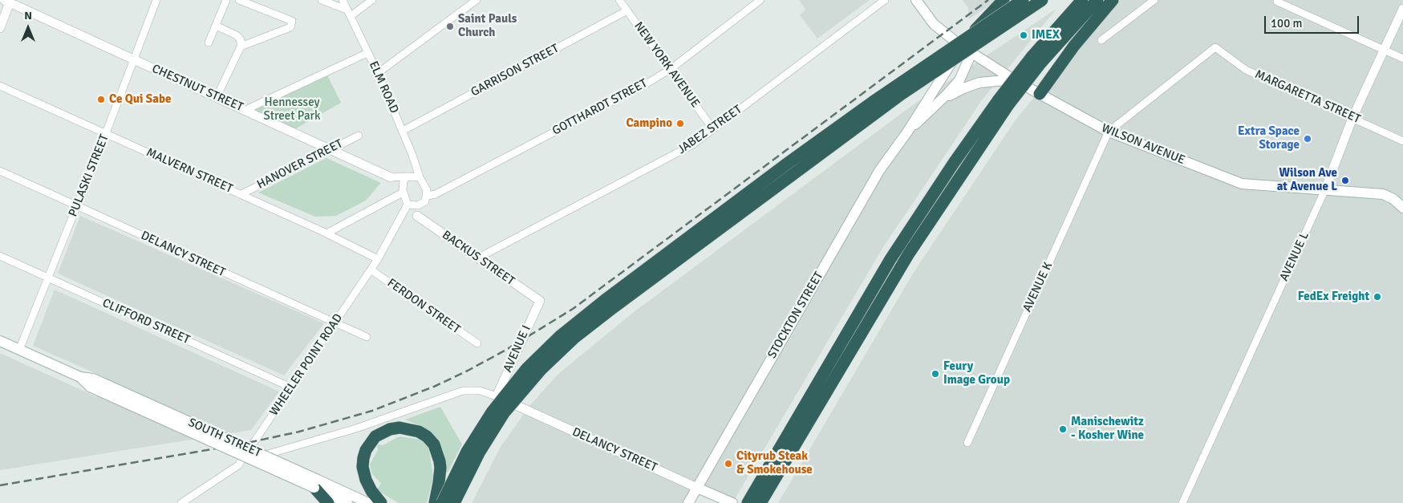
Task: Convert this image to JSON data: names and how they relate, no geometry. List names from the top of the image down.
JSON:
{
  "streets": {
    "main road": [
      "WILSON AVENUE",
      "DELANCY STREET",
      "STOCKTON STREET",
      "SOUTH STREET"
    ],
    "street": [
      "NEW YORK AVENUE",
      "GARRISON STREET",
      "ELM ROAD",
      "CHESTNUT STREET",
      "MARGARETTA STREET",
      "GOTTHARDT STREET",
      "JABEZ STREET",
      "HANOVER STREET",
      "MALVERN STREET",
      "PULASKI STREET",
      "AVENUE L",
      "BACKUS STREET",
      "AVENUE K",
      "FERDON STREET",
      "CLIFFORD STREET",
      "AVENUE I",
      "WHEELER POINT ROAD"
    ]
  },
  "crossings": [
    ["NEW YORK AVENUE", "GARRISON STREET"],
    ["NEW YORK AVENUE", "GOTTHARDT STREET"],
    ["NEW YORK AVENUE", "JABEZ STREET"],
    ["GARRISON STREET", "ELM ROAD"],
    ["ELM ROAD", "GOTTHARDT STREET"],
    ["ELM ROAD", "WHEELER POINT ROAD"],
    ["CHESTNUT STREET", "HANOVER STREET"],
    ["CHESTNUT STREET", "PULASKI STREET"],
    ["MARGARETTA STREET", "WILSON AVENUE"],
    ["MARGARETTA STREET", "AVENUE L"],
    ["MARGARETTA STREET", "AVENUE K"],
    ["GOTTHARDT STREET", "WHEELER POINT ROAD"],
    ["JABEZ STREET", "BACKUS STREET"],
    ["WILSON AVENUE", "AVENUE L"],
    ["WILSON AVENUE", "AVENUE K"],
    ["WILSON AVENUE", "STOCKTON STREET"],
    ["HANOVER STREET", "MALVERN STREET"],
    ["MALVERN STREET", "PULASKI STREET"],
    ["MALVERN STREET", "WHEELER POINT ROAD"],
    ["PULASKI STREET", "DELANCY STREET"],
    ["PULASKI STREET", "CLIFFORD STREET"],
    ["PULASKI STREET", "SOUTH STREET"],
    ["DELANCY STREET", "STOCKTON STREET"],
    ["DELANCY STREET", "AVENUE I"],
    ["DELANCY STREET", "WHEELER POINT ROAD"],
    ["BACKUS STREET", "AVENUE I"],
    ["FERDON STREET", "WHEELER POINT ROAD"],
    ["CLIFFORD STREET", "WHEELER POINT ROAD"]
  ],
  "parks": ["Hennessey Street Park"],
  "places": [
    "Saint Pauls Church",
    "IMEX",
    "Ce Qui Sabe",
    "Campino",
    "Extra Space Storage",
    "Wilson Ave at Avenue L",
    "FedEx Freight",
    "Feury Image Group",
    "Manischewitz - Kosher Wine",
    "Cityrub Steak & Smokehouse"
  ],
  "scale_bar": "100 m",
  "north": "top"
}
